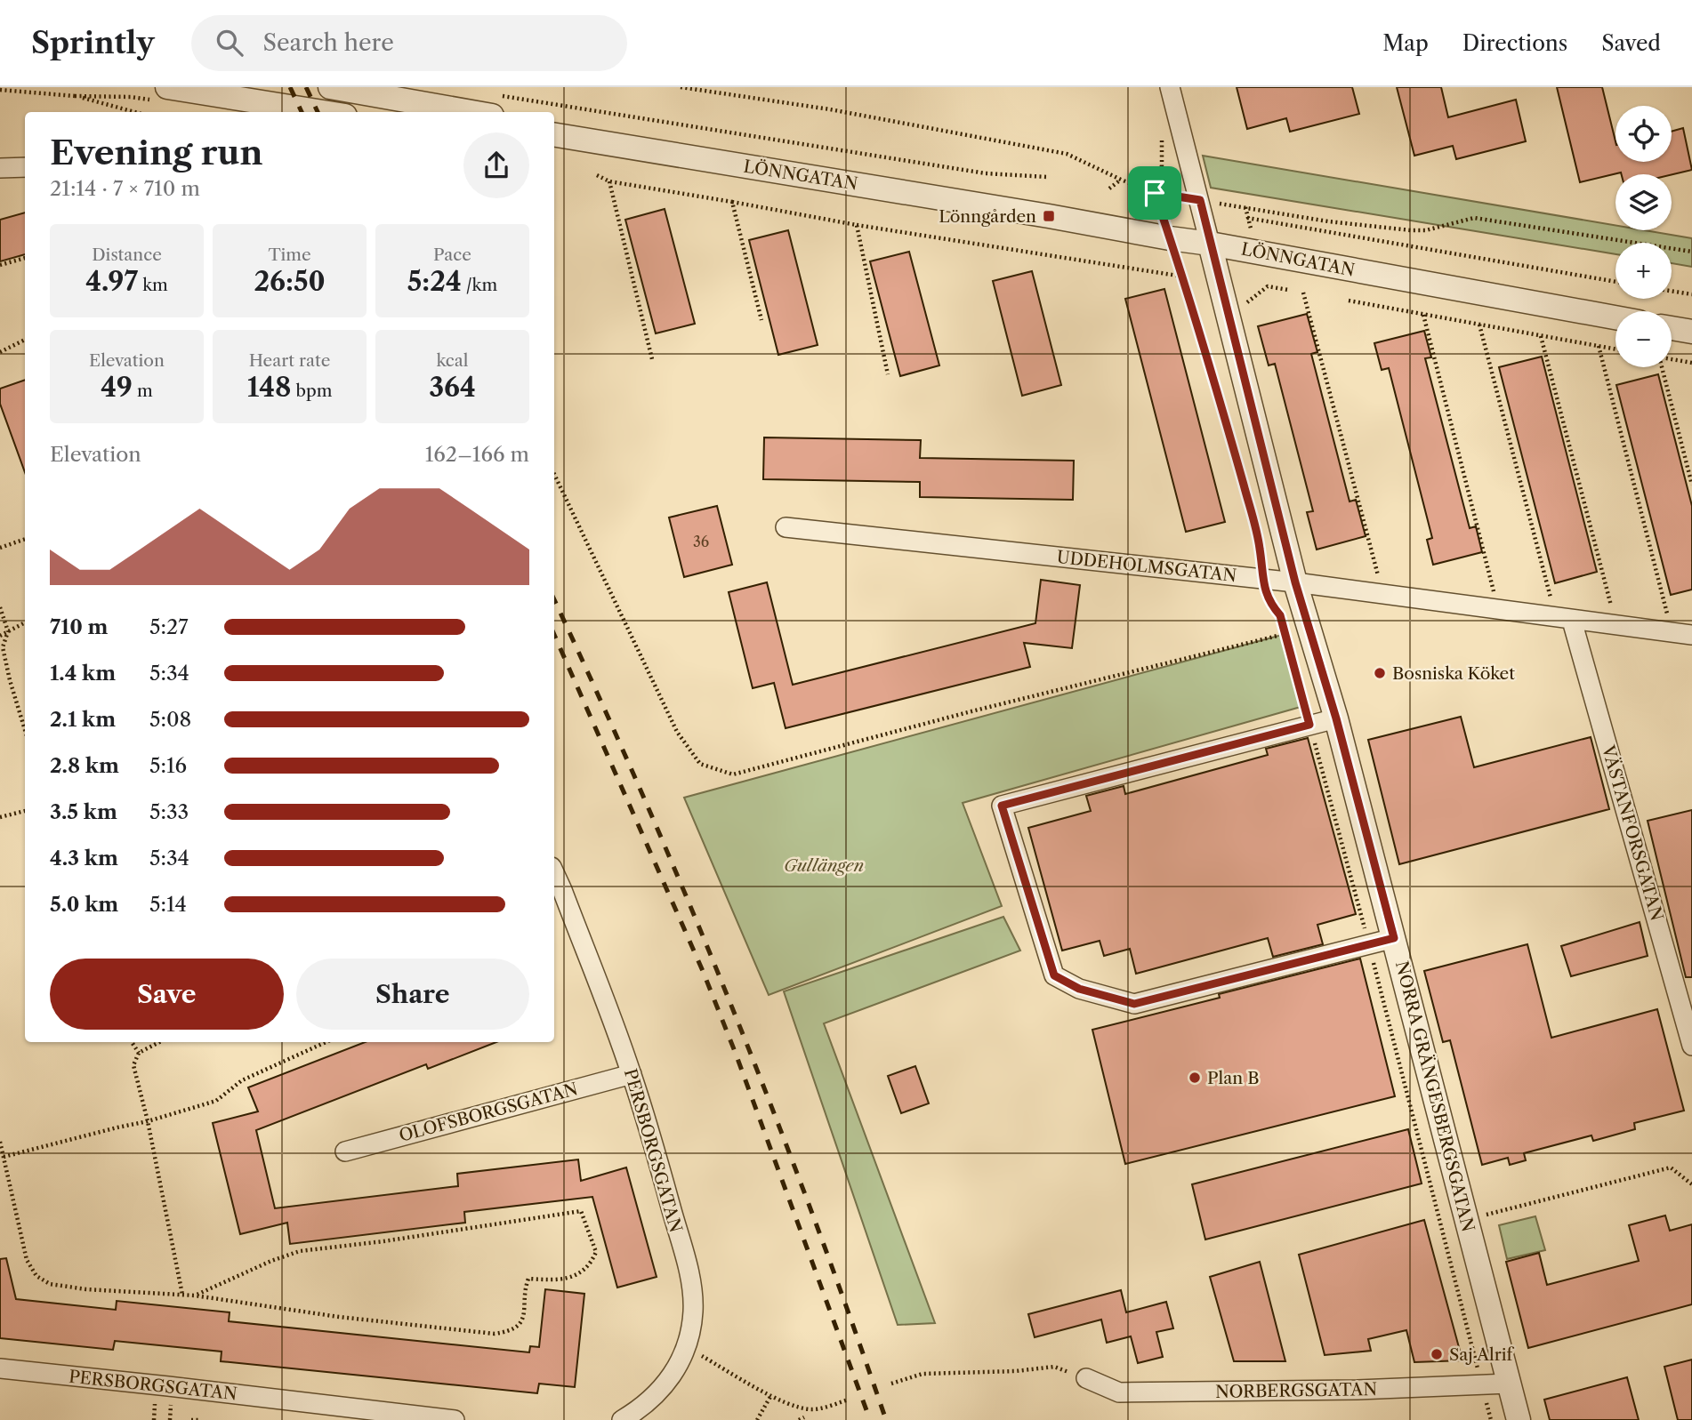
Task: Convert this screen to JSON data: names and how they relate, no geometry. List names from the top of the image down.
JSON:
{
  "streets": {
    "street": [
      "LÖNNGATAN",
      "UDDEHOLMSGATAN",
      "VÄSTANFORSGATAN",
      "NORRA GRÄNGESBERGSGATAN",
      "OLOFSBORGSGATAN",
      "PERSBORGSGATAN",
      "NORBERGSGATAN"
    ]
  },
  "crossings": [
    ["LÖNNGATAN", "NORRA GRÄNGESBERGSGATAN"],
    ["UDDEHOLMSGATAN", "VÄSTANFORSGATAN"],
    ["UDDEHOLMSGATAN", "NORRA GRÄNGESBERGSGATAN"],
    ["NORRA GRÄNGESBERGSGATAN", "NORBERGSGATAN"],
    ["OLOFSBORGSGATAN", "PERSBORGSGATAN"]
  ],
  "parks": ["Gullängen"],
  "places": {
    "transit": ["Lönngården"],
    "other": ["Bosniska Köket", "Plan B", "Saj Alrif"]
  },
  "house_numbers": ["36"],
  "page": {
    "header": "Sprintly",
    "search": "Search here",
    "nav": ["Map", "Directions", "Saved"],
    "map_buttons": ["+", "−"],
    "heading": ["Evening run", "21:14 · 7 × 710 m"],
    "stats": [
      ["Distance", "4.97 km"],
      ["Time", "26:50"],
      ["Pace", "5:24 /km"],
      ["Elevation", "49 m"],
      ["Heart rate", "148 bpm"],
      ["kcal", "364"]
    ],
    "chart": ["Elevation", "162–166 m"],
    "list": [
      {
        "name": "710 m",
        "note": "5:27"
      },
      {
        "name": "1.4 km",
        "note": "5:34"
      },
      {
        "name": "2.1 km",
        "note": "5:08"
      },
      {
        "name": "2.8 km",
        "note": "5:16"
      },
      {
        "name": "3.5 km",
        "note": "5:33"
      },
      {
        "name": "4.3 km",
        "note": "5:34"
      },
      {
        "name": "5.0 km",
        "note": "5:14"
      }
    ],
    "buttons": ["Save", "Share"]
  }
}
